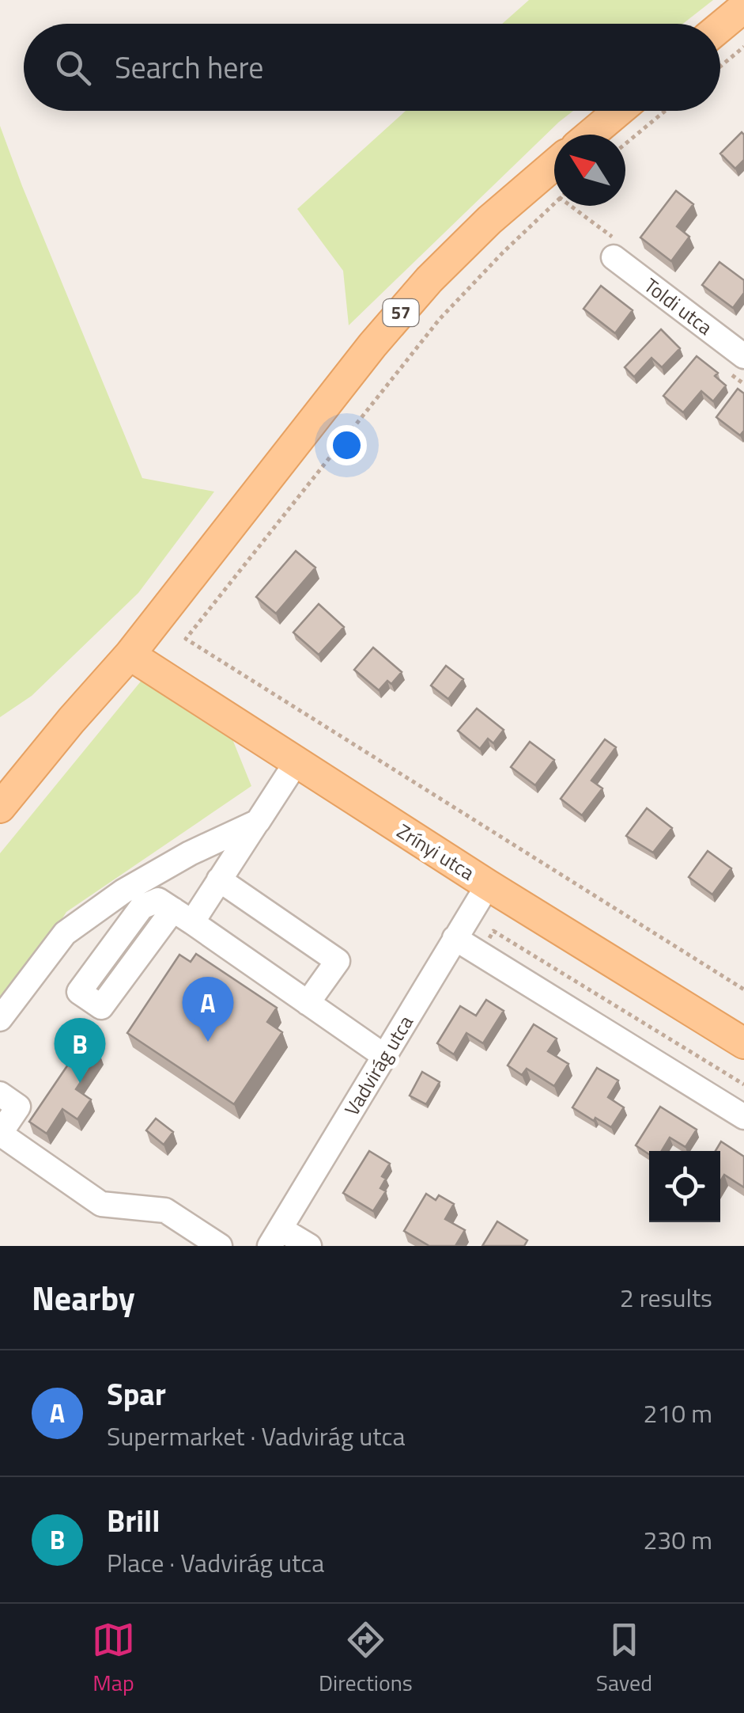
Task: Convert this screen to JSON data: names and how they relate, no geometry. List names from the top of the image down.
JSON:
{
  "streets": {
    "main road": ["57", "Zrínyi utca"],
    "street": ["Toldi utca", "Vadvirág utca"]
  },
  "crossings": [
    ["57", "Zrínyi utca"],
    ["Zrínyi utca", "Vadvirág utca"]
  ],
  "north": "top left",
  "page": {
    "search": "Search here",
    "pins": ["A", "B"],
    "heading": ["Nearby", "2 results"],
    "list": [
      {
        "mark": "A",
        "name": "Spar",
        "note": "Supermarket · Vadvirág utca",
        "value": "210 m"
      },
      {
        "mark": "B",
        "name": "Brill",
        "note": "Place · Vadvirág utca",
        "value": "230 m"
      }
    ],
    "nav": ["Map", "Directions", "Saved"]
  }
}
